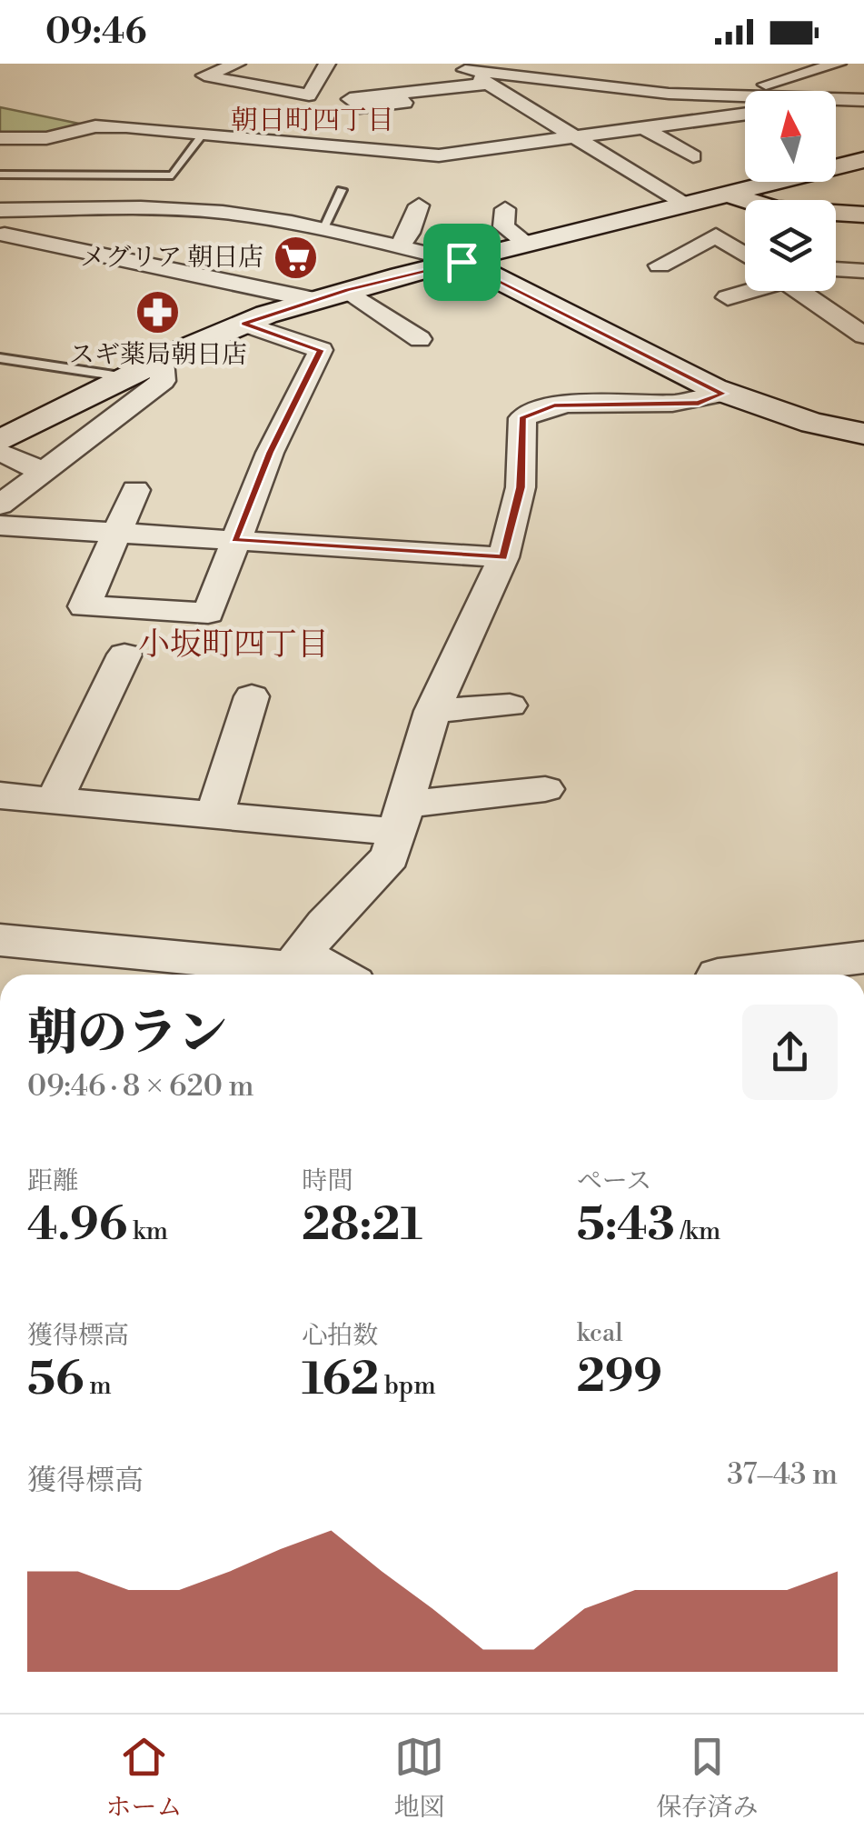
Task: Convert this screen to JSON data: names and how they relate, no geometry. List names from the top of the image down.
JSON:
{
  "districts": ["朝日町四丁目", "小坂町四丁目"],
  "places": {
    "supermarket": ["メグリア 朝日店"],
    "pharmacy": ["スギ薬局朝日店"]
  },
  "north": "top",
  "page": {
    "status": "09:46",
    "heading": ["朝のラン", "09:46 · 8 × 620 m"],
    "stats": [
      ["距離", "4.96 km"],
      ["時間", "28:21"],
      ["ペース", "5:43 /km"],
      ["獲得標高", "56 m"],
      ["心拍数", "162 bpm"],
      ["kcal", "299"]
    ],
    "chart": ["獲得標高", "37–43 m"],
    "tabs": ["ホーム", "地図", "保存済み"]
  }
}
